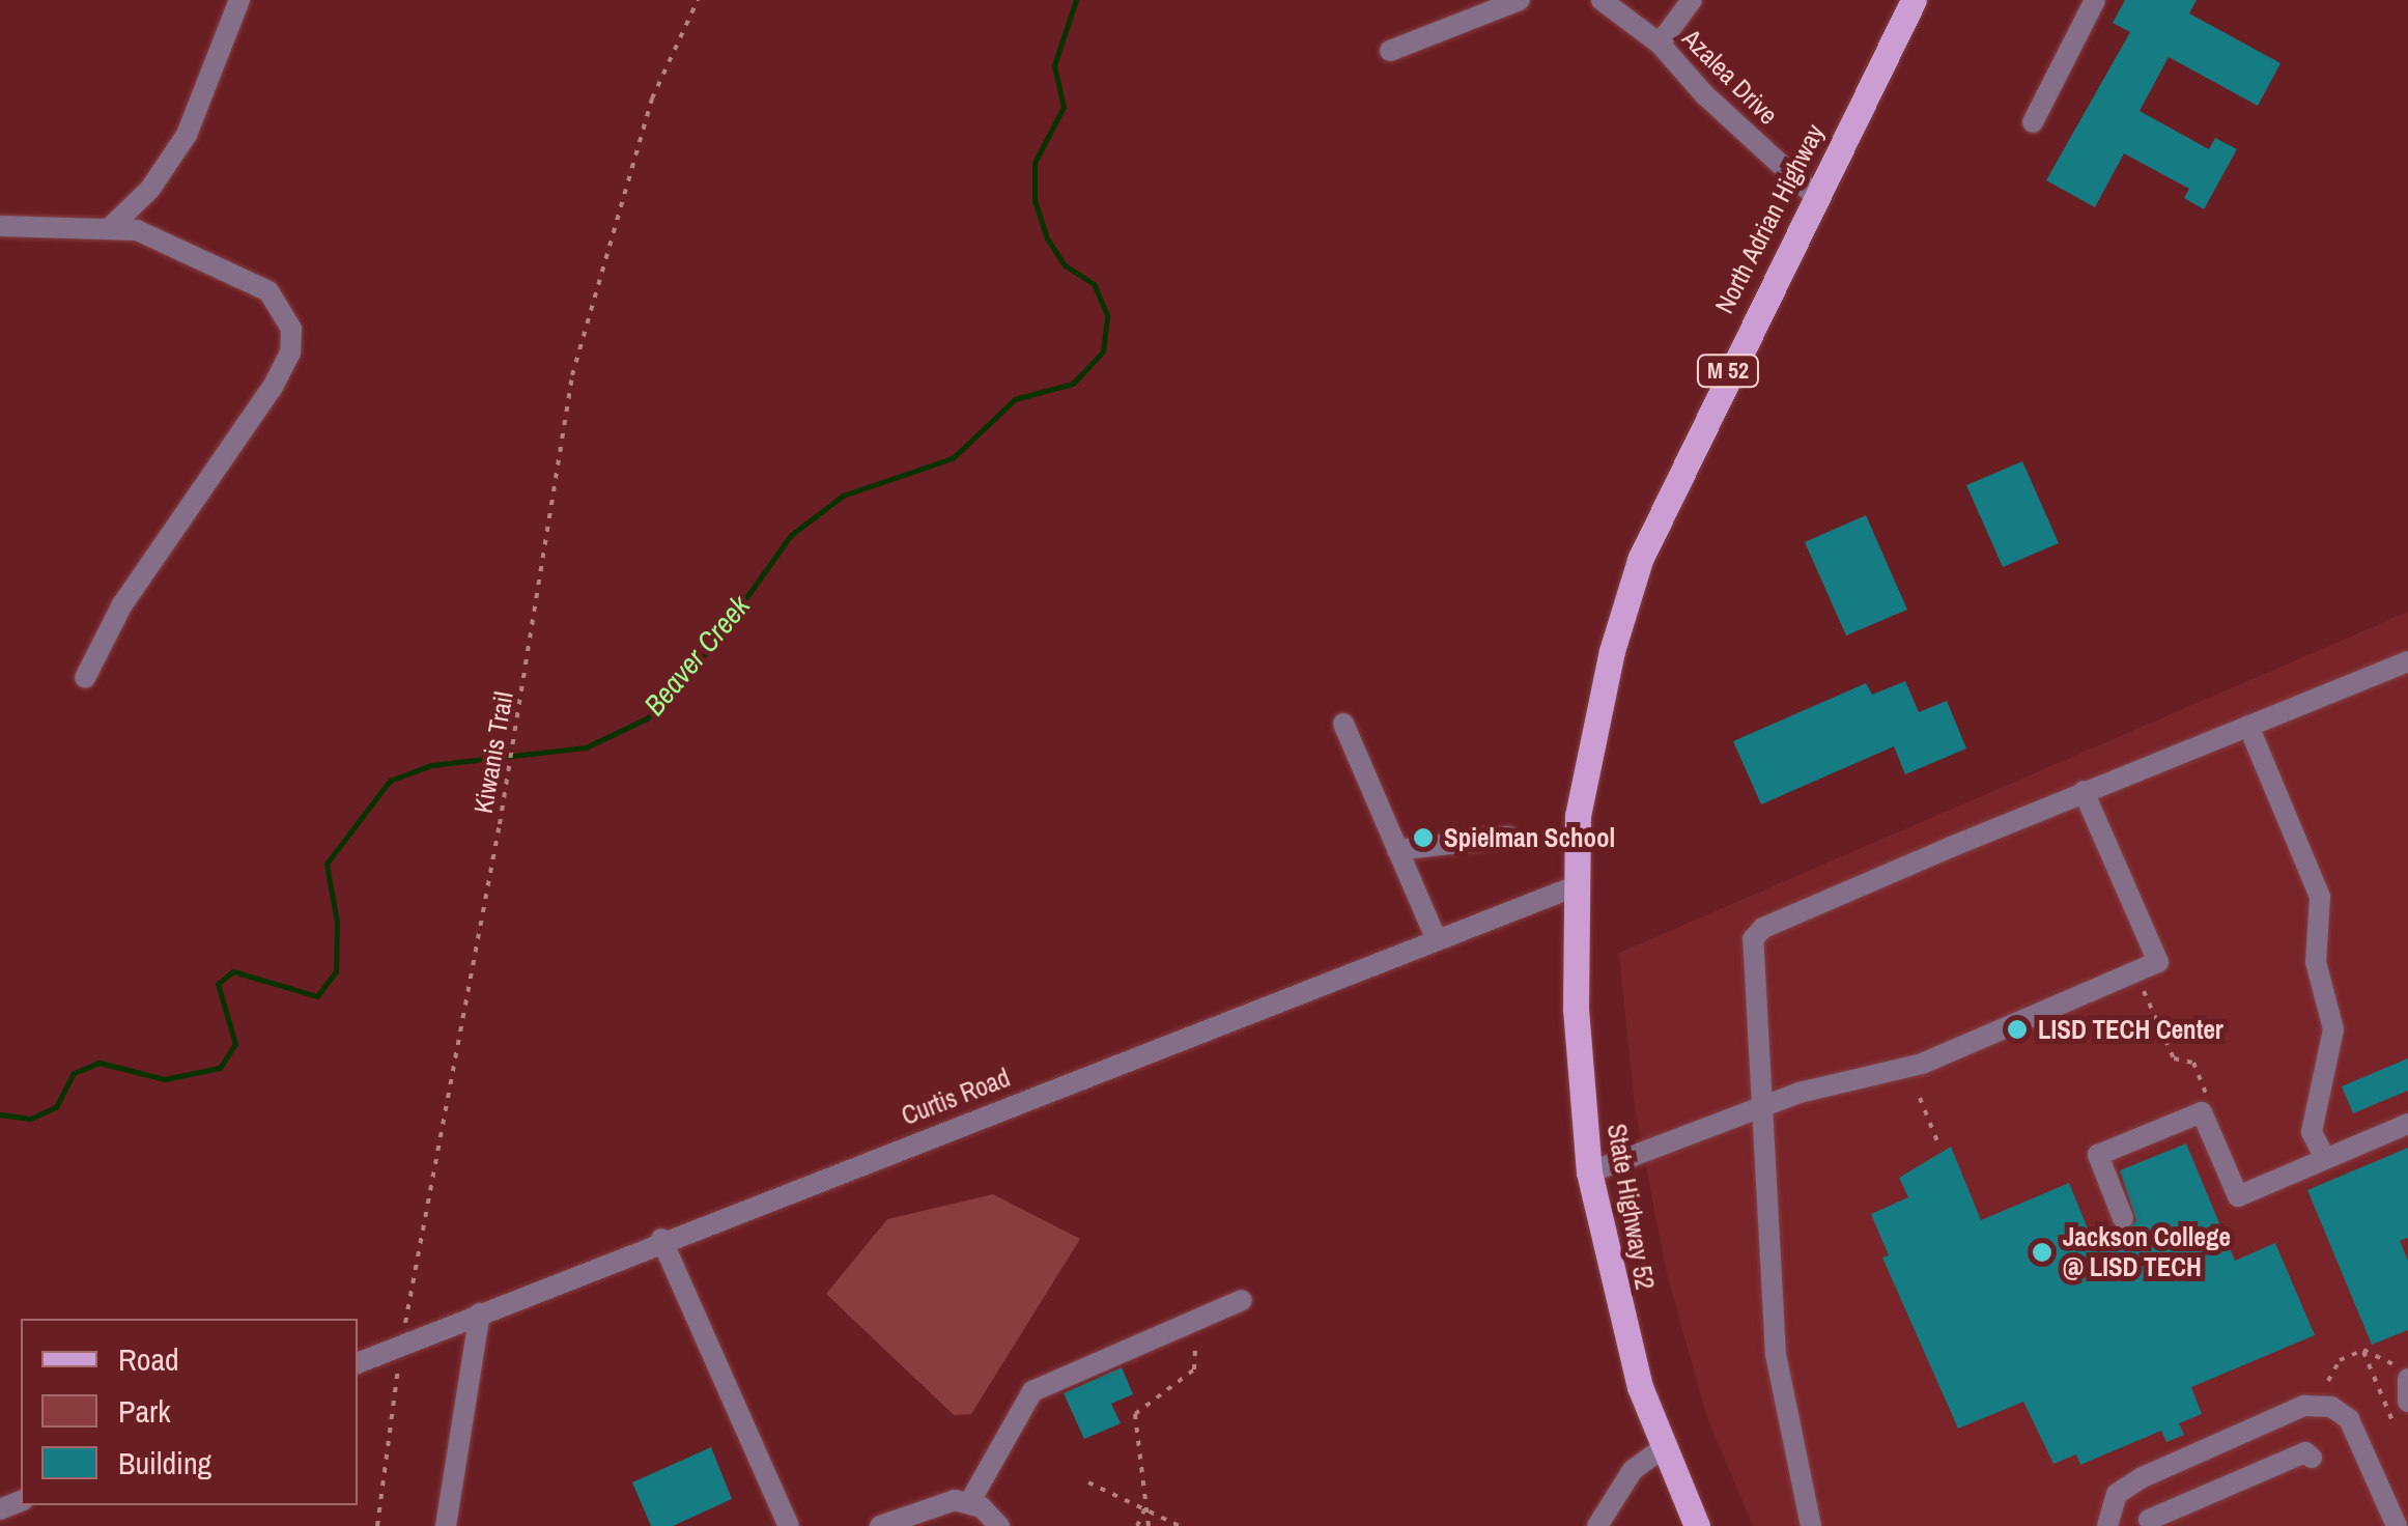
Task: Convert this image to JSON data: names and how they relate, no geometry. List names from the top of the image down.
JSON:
{
  "streets": {
    "main road": ["North Adrian Highway", "M 52", "State Highway 52"],
    "street": ["Azalea Drive", "Curtis Road"],
    "path": ["Kiwanis Trail"]
  },
  "crossings": [
    ["Azalea Drive", "North Adrian Highway"],
    ["North Adrian Highway", "Curtis Road"],
    ["North Adrian Highway", "State Highway 52"],
    ["Kiwanis Trail", "Curtis Road"],
    ["Curtis Road", "State Highway 52"]
  ],
  "water": ["Beaver Creek"],
  "places": ["Spielman School", "LISD TECH Center", "Jackson College @ LISD TECH"],
  "legend": ["Road", "Park", "Building"]
}
